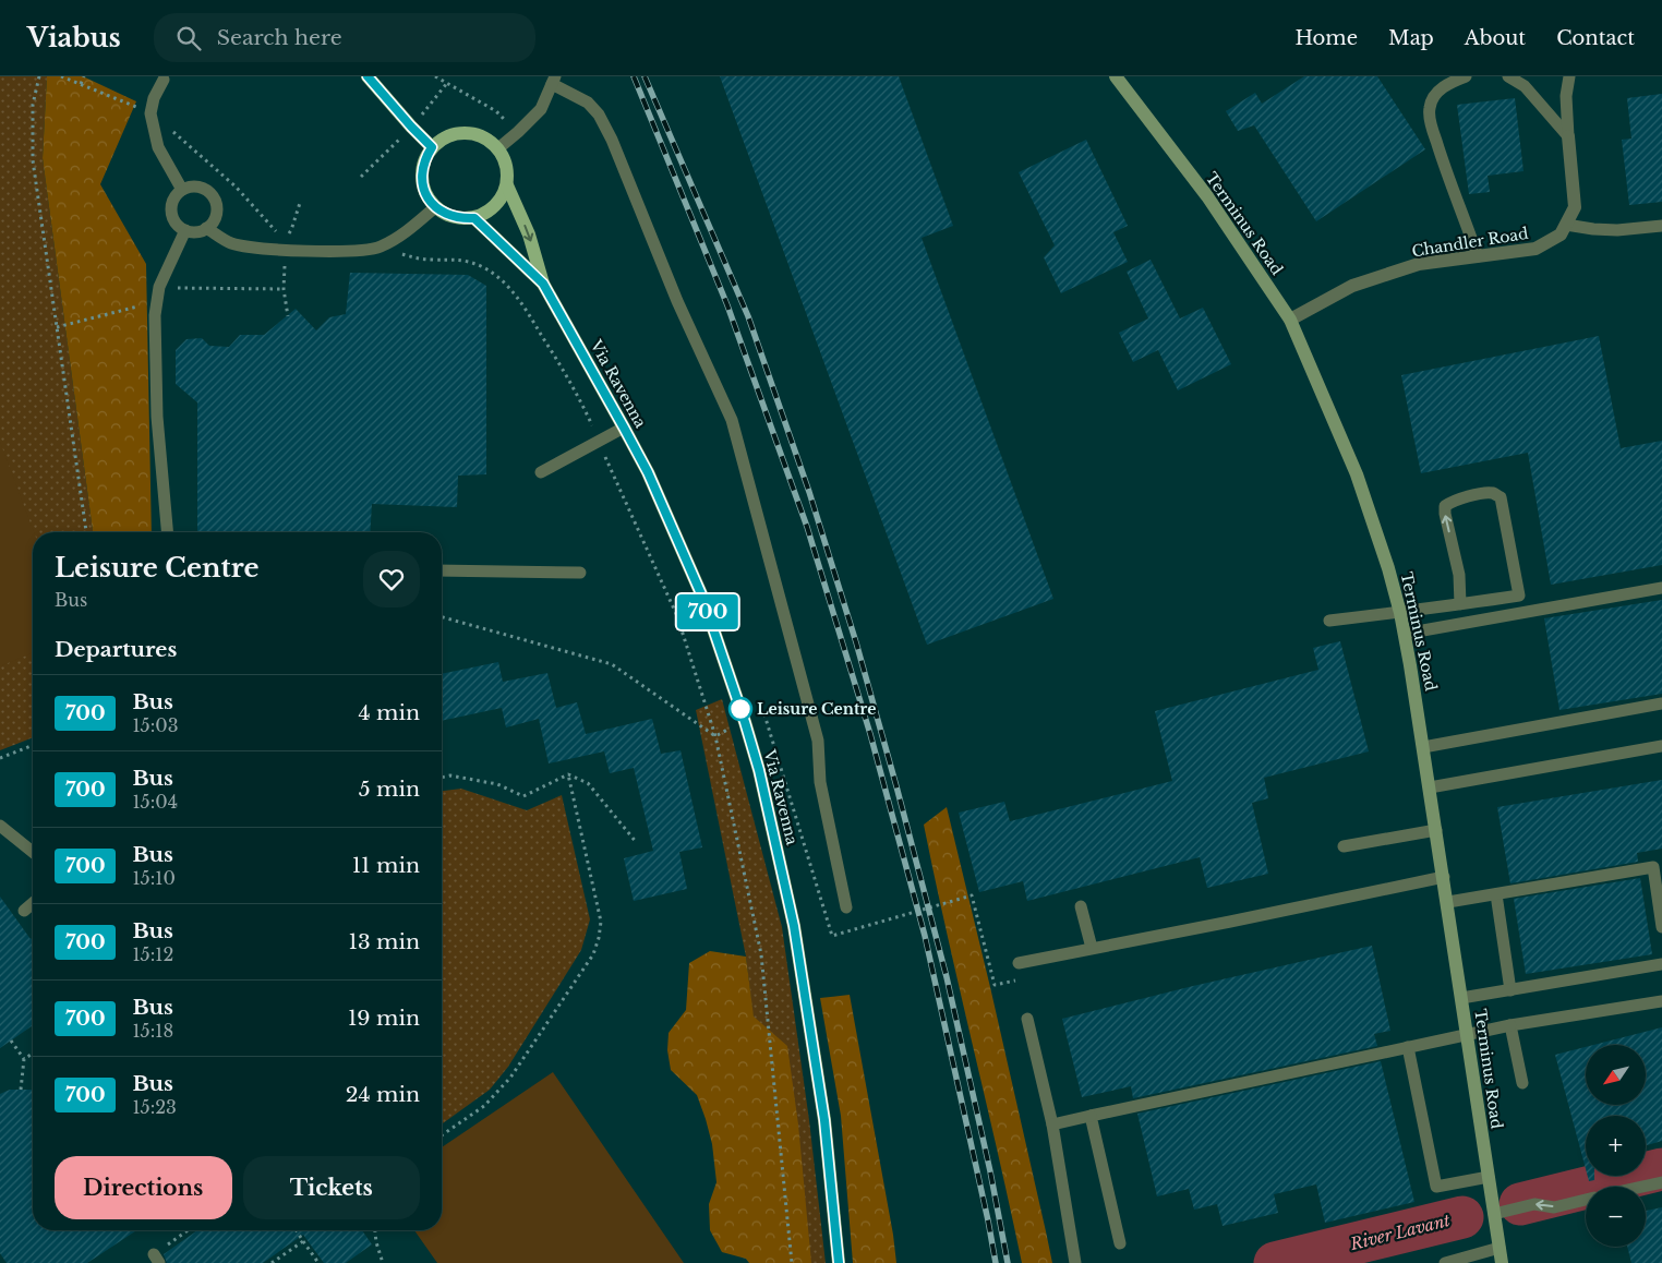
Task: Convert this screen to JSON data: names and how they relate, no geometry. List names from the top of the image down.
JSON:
{
  "streets": {
    "main road": ["Via Ravenna"],
    "street": ["Terminus Road", "Chandler Road"]
  },
  "crossings": [
    ["Terminus Road", "Chandler Road"]
  ],
  "water": ["River Lavant"],
  "places": ["Leisure Centre"],
  "lines": ["bus line 700"],
  "north": "bottom left",
  "page": {
    "header": "Viabus",
    "search": "Search here",
    "nav": [
      "Home",
      "Map",
      "About",
      "Contact"
    ],
    "on_map": "700",
    "heading": [
      ["Leisure Centre", "Bus"],
      "Departures"
    ],
    "list": [
      {
        "mark": "700",
        "name": "Bus",
        "note": "15:03",
        "value": "4 min"
      },
      {
        "mark": "700",
        "name": "Bus",
        "note": "15:04",
        "value": "5 min"
      },
      {
        "mark": "700",
        "name": "Bus",
        "note": "15:10",
        "value": "11 min"
      },
      {
        "mark": "700",
        "name": "Bus",
        "note": "15:12",
        "value": "13 min"
      },
      {
        "mark": "700",
        "name": "Bus",
        "note": "15:18",
        "value": "19 min"
      },
      {
        "mark": "700",
        "name": "Bus",
        "note": "15:23",
        "value": "24 min"
      }
    ],
    "map_buttons": ["+", "−"],
    "buttons": ["Directions", "Tickets"]
  }
}
